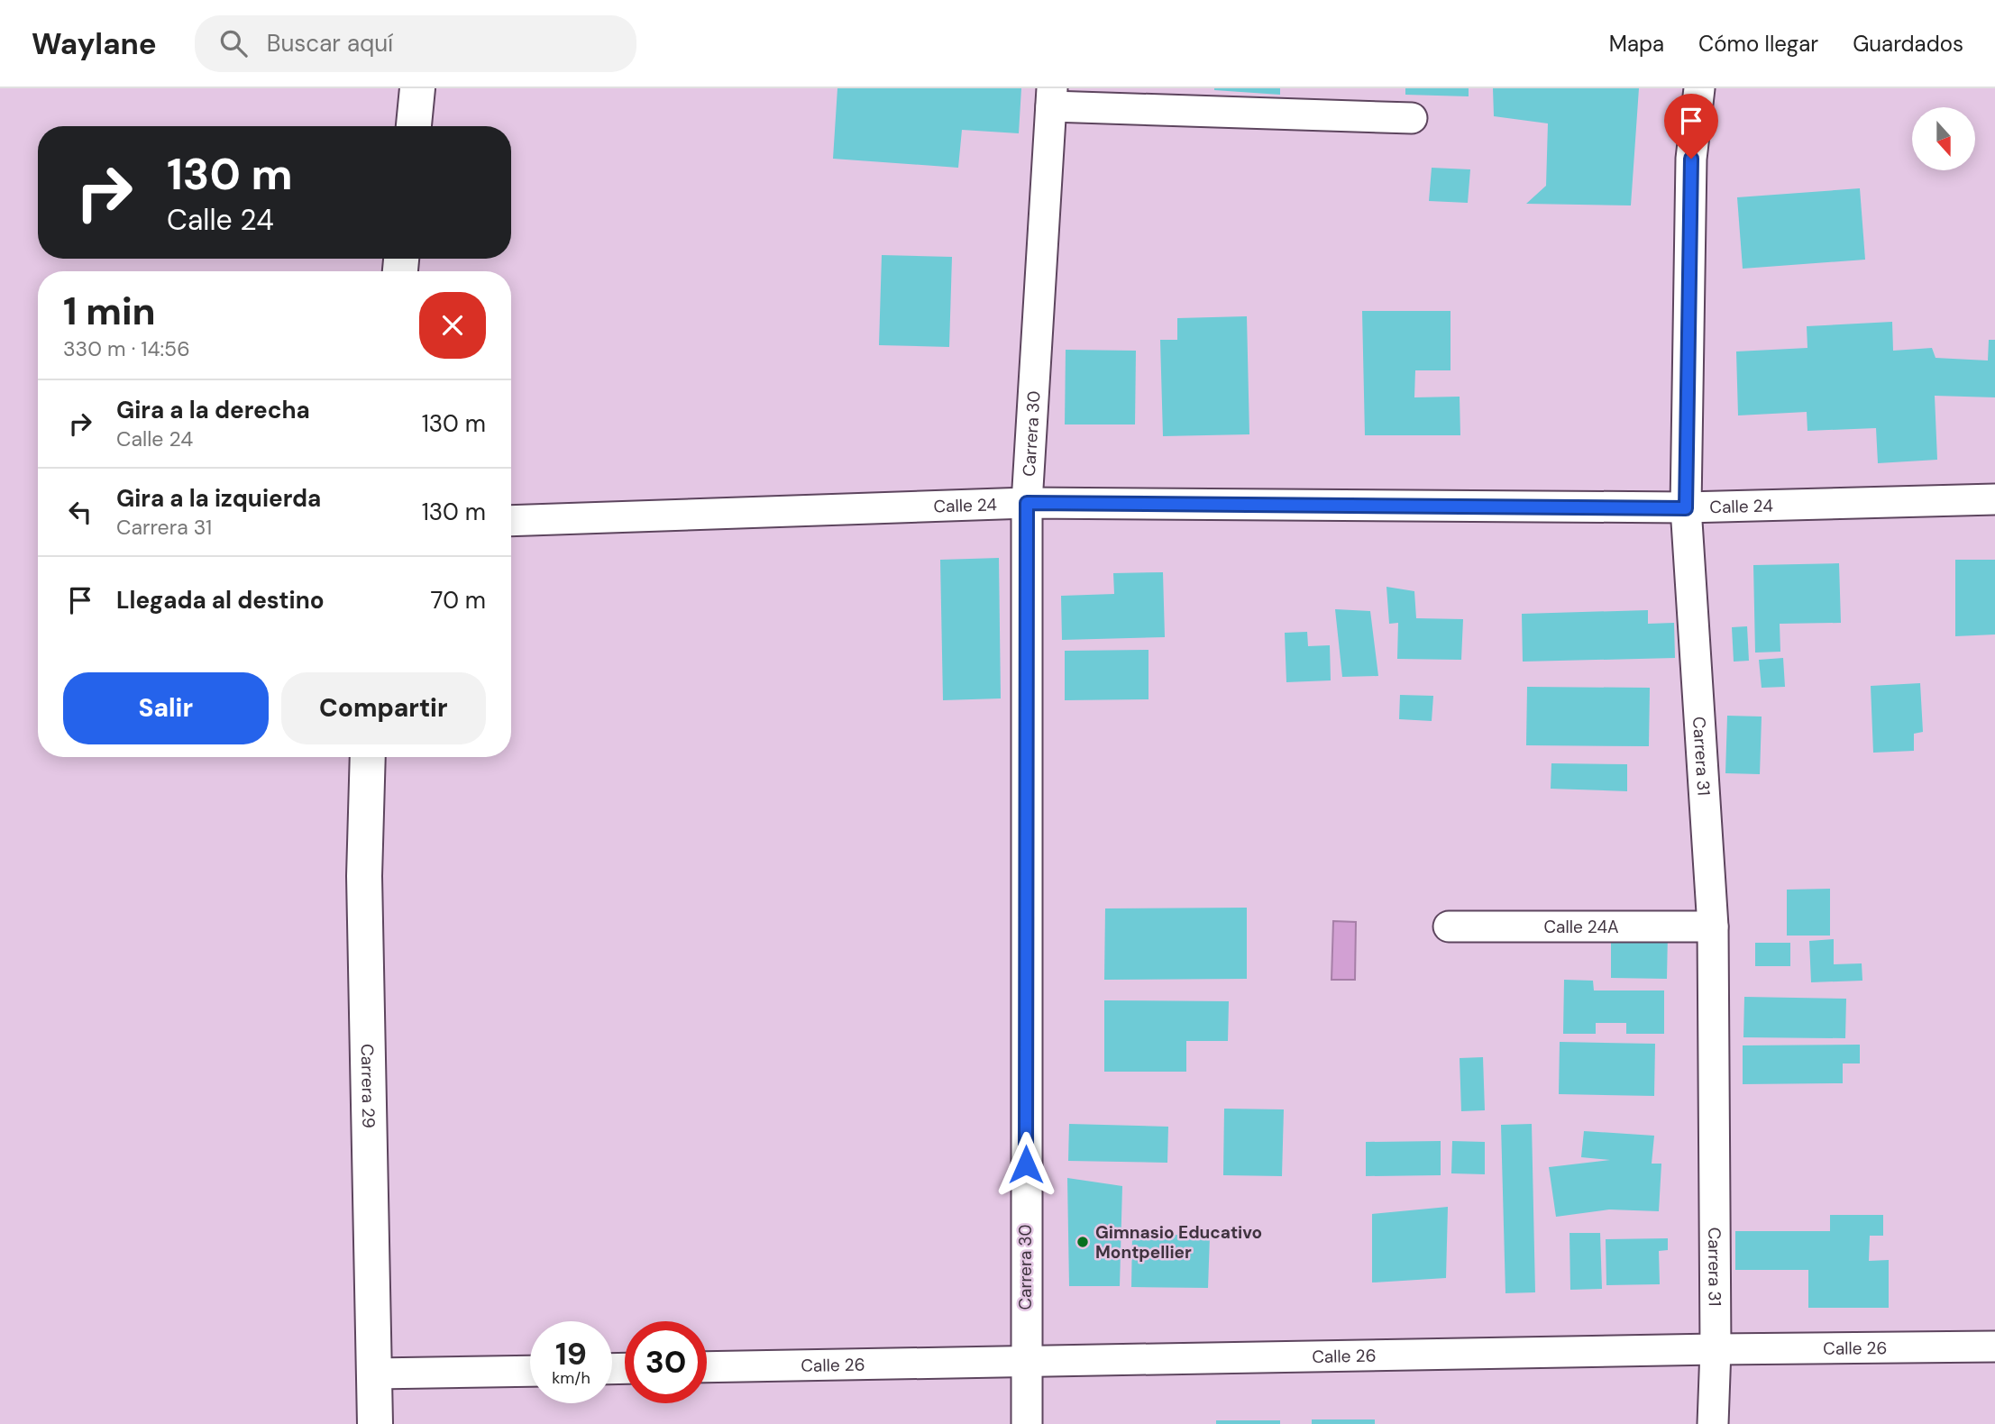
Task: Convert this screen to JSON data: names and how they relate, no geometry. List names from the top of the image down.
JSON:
{
  "streets": {
    "street": [
      "Carrera 30",
      "Calle 24",
      "Carrera 31",
      "Calle 24A",
      "Carrera 29",
      "Calle 26"
    ]
  },
  "crossings": [
    ["Carrera 30", "Calle 24"],
    ["Carrera 30", "Calle 26"],
    ["Calle 24", "Carrera 31"],
    ["Carrera 31", "Calle 24A"],
    ["Carrera 31", "Calle 26"]
  ],
  "places": ["Gimnasio Educativo Montpellier"],
  "north": "bottom",
  "page": {
    "header": "Waylane",
    "search": "Buscar aquí",
    "nav": ["Mapa", "Cómo llegar", "Guardados"],
    "turn": ["130 m", "Calle 24"],
    "heading": ["1 min", "330 m · 14:56"],
    "list": [
      {
        "name": "Gira a la derecha",
        "note": "Calle 24",
        "value": "130 m"
      },
      {
        "name": "Gira a la izquierda",
        "note": "Carrera 31",
        "value": "130 m"
      },
      {
        "name": "Llegada al destino",
        "value": "70 m"
      }
    ],
    "buttons": ["Salir", "Compartir"],
    "speed": "19 km/h",
    "limit": "30"
  }
}
